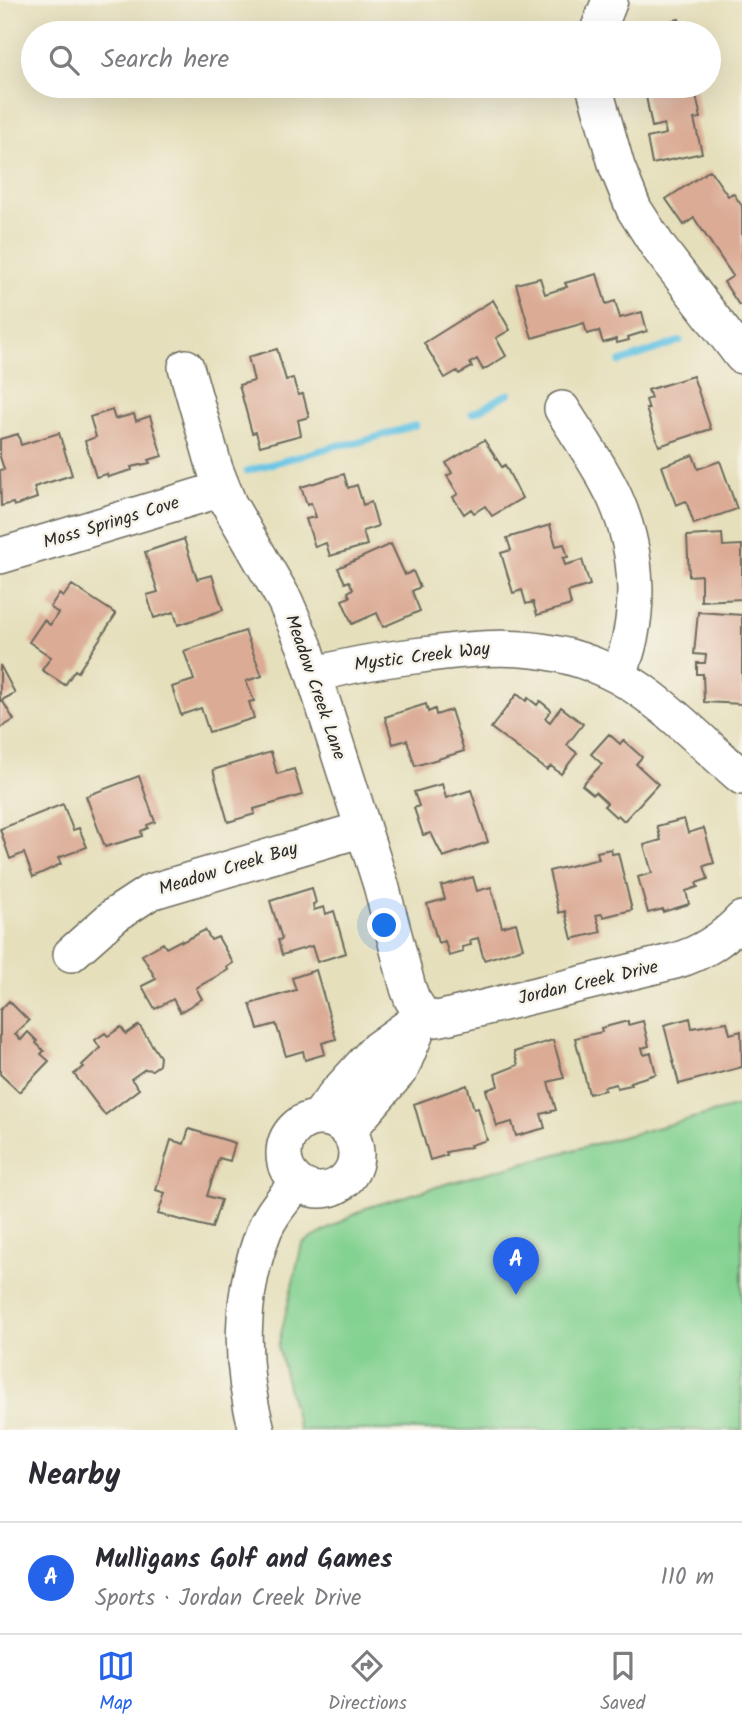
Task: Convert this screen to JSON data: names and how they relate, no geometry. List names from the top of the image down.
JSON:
{
  "streets": {
    "street": [
      "Moss Springs Cove",
      "Mystic Creek Way",
      "Meadow Creek Lane",
      "Meadow Creek Bay",
      "Jordan Creek Drive"
    ]
  },
  "crossings": [
    ["Moss Springs Cove", "Meadow Creek Lane"],
    ["Mystic Creek Way", "Meadow Creek Lane"],
    ["Meadow Creek Lane", "Meadow Creek Bay"],
    ["Meadow Creek Lane", "Jordan Creek Drive"]
  ],
  "page": {
    "search": "Search here",
    "pins": "A",
    "heading": "Nearby",
    "list": [
      {
        "mark": "A",
        "name": "Mulligans Golf and Games",
        "note": "Sports · Jordan Creek Drive",
        "value": "110 m"
      }
    ],
    "nav": ["Map", "Directions", "Saved"]
  }
}
